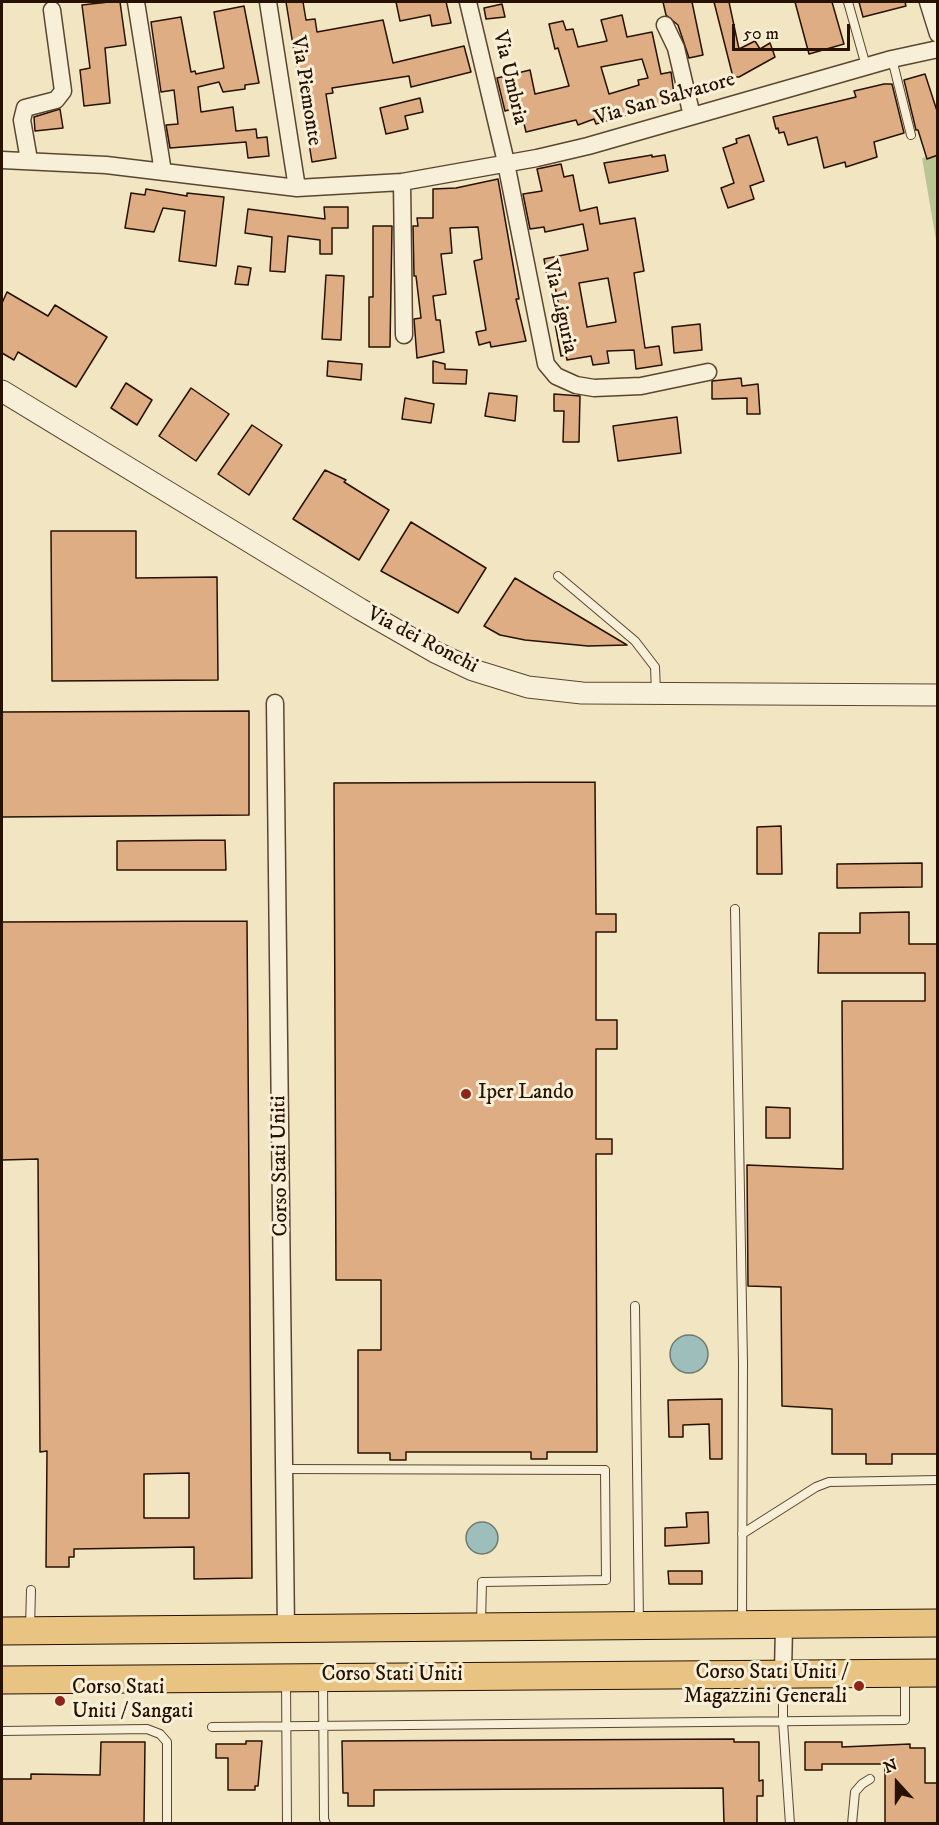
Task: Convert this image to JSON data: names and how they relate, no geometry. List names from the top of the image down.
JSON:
{
  "streets": {
    "main road": ["Corso Stati Uniti"],
    "street": [
      "Via Umbria",
      "Via Piemonte",
      "Via San Salvatore",
      "Via Liguria",
      "Via dei Ronchi"
    ]
  },
  "crossings": [
    ["Via Umbria", "Via San Salvatore"],
    ["Via Umbria", "Via Liguria"],
    ["Via Piemonte", "Via San Salvatore"],
    ["Via San Salvatore", "Via Liguria"]
  ],
  "places": ["Iper Lando", "Corso Stati Uniti / Magazzini Generali", "Corso Stati Uniti / Sangati"],
  "scale_bar": "50 m",
  "north": "top"
}
